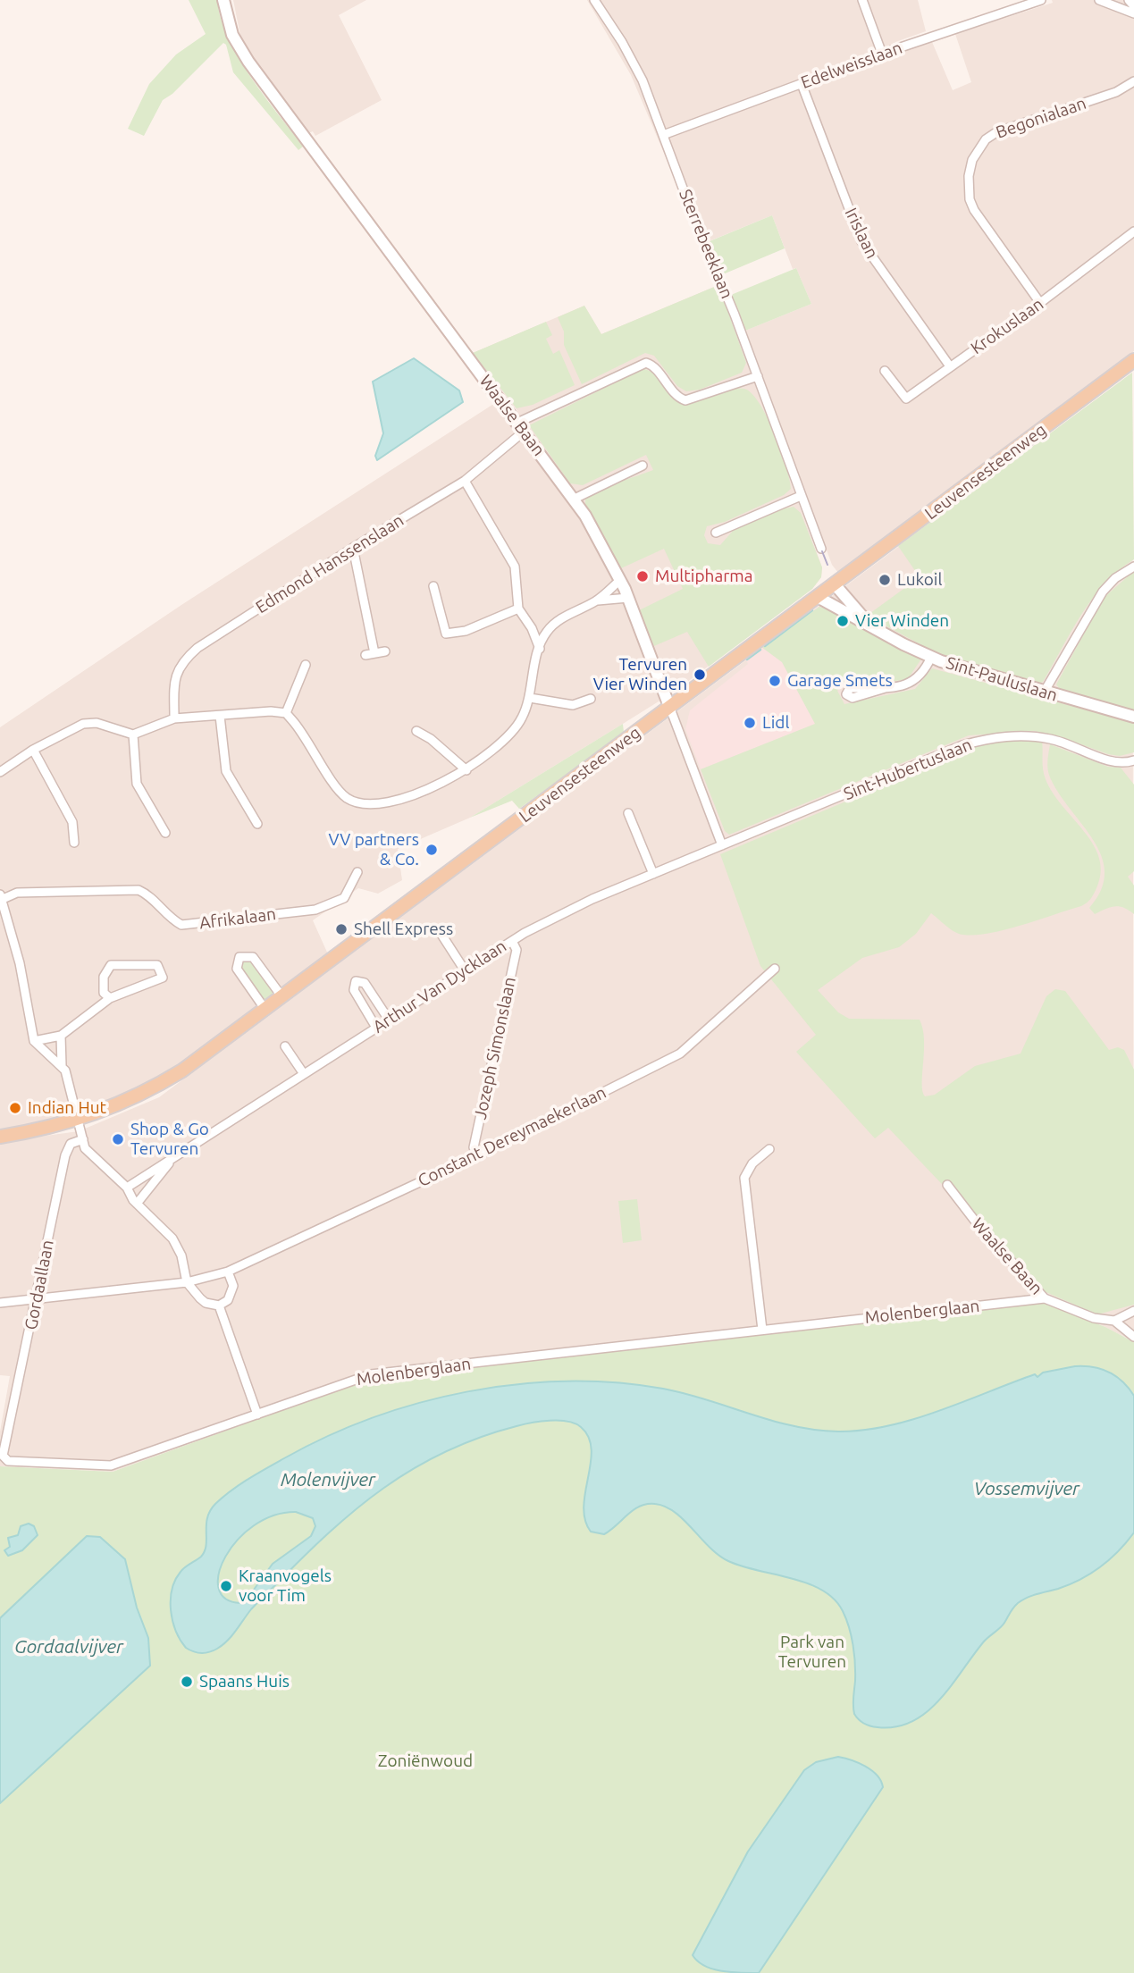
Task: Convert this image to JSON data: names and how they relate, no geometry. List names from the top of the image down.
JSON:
{
  "streets": {
    "main road": ["Leuvensesteenweg"],
    "street": [
      "Edelweisslaan",
      "Begonialaan",
      "Irislaan",
      "Sterrebeeklaan",
      "Krokuslaan",
      "Waalse Baan",
      "Edmond Hanssenslaan",
      "Sint-Pauluslaan",
      "Sint-Hubertuslaan",
      "Afrikalaan",
      "Arthur Van Dycklaan",
      "Jozeph Simonslaan",
      "Constant Dereymaekerlaan",
      "Gordaallaan",
      "Molenberglaan"
    ]
  },
  "crossings": [
    ["Edelweisslaan", "Irislaan"],
    ["Edelweisslaan", "Sterrebeeklaan"],
    ["Begonialaan", "Krokuslaan"],
    ["Irislaan", "Krokuslaan"],
    ["Sterrebeeklaan", "Edmond Hanssenslaan"],
    ["Waalse Baan", "Leuvensesteenweg"],
    ["Waalse Baan", "Edmond Hanssenslaan"],
    ["Waalse Baan", "Sint-Hubertuslaan"],
    ["Waalse Baan", "Arthur Van Dycklaan"],
    ["Waalse Baan", "Molenberglaan"],
    ["Leuvensesteenweg", "Sint-Pauluslaan"],
    ["Sint-Hubertuslaan", "Arthur Van Dycklaan"],
    ["Arthur Van Dycklaan", "Jozeph Simonslaan"],
    ["Jozeph Simonslaan", "Constant Dereymaekerlaan"],
    ["Constant Dereymaekerlaan", "Gordaallaan"],
    ["Gordaallaan", "Molenberglaan"]
  ],
  "water": ["Molenvijver", "Vossemvijver", "Gordaalvijver"],
  "parks": ["Park van Tervuren", "Zoniënwoud"],
  "places": [
    "Multipharma",
    "Lukoil",
    "Vier Winden",
    "Tervuren Vier Winden",
    "Garage Smets",
    "Lidl",
    "VV partners & Co.",
    "Shell Express",
    "Indian Hut",
    "Shop & Go Tervuren",
    "Kraanvogels voor Tim",
    "Spaans Huis"
  ]
}
